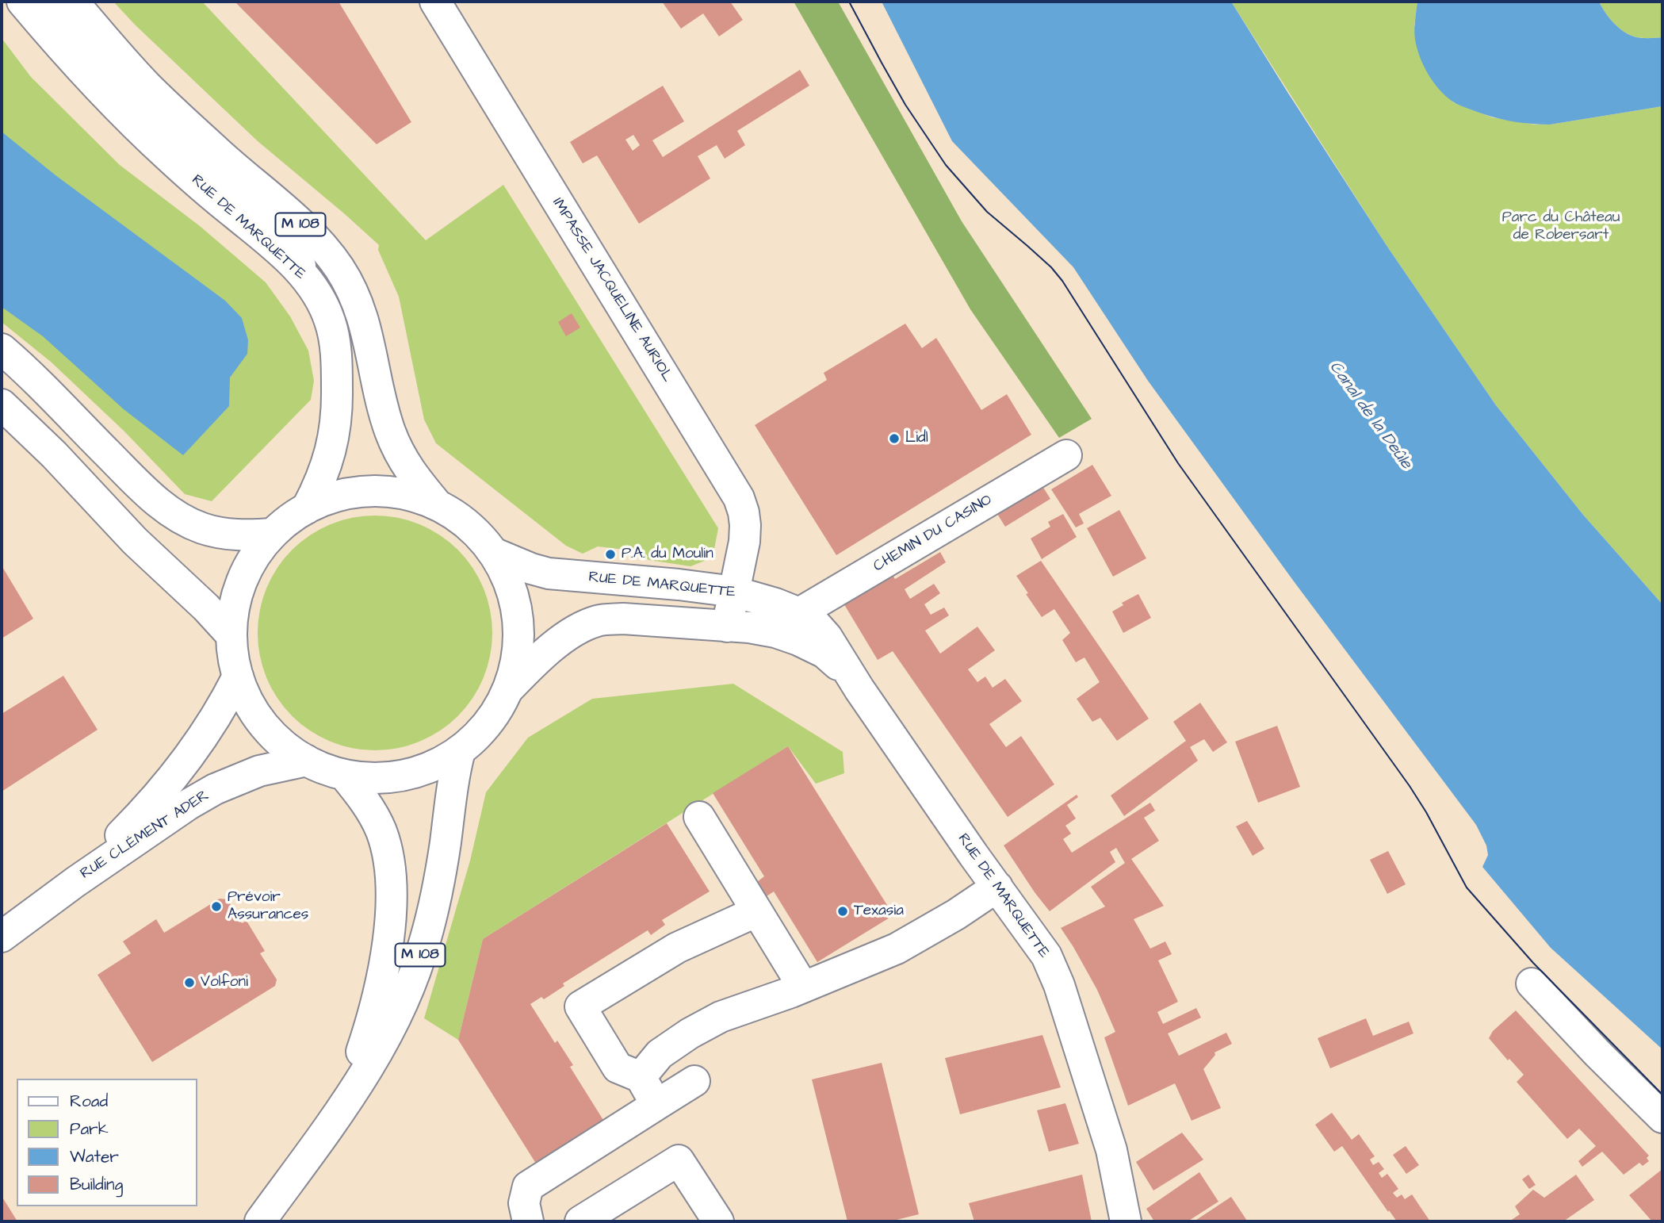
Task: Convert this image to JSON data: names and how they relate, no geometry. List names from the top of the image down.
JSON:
{
  "streets": {
    "main road": [
      "M 108",
      "RUE DE MARQUETTE",
      "IMPASSE JACQUELINE AURIOL",
      "CHEMIN DU CASINO",
      "RUE CLÉMENT ADER"
    ]
  },
  "crossings": [
    ["RUE DE MARQUETTE", "IMPASSE JACQUELINE AURIOL"],
    ["RUE DE MARQUETTE", "CHEMIN DU CASINO"]
  ],
  "water": ["Canal de la Deûle"],
  "parks": ["Parc du Château de Robersart"],
  "places": [
    "Lidl",
    "P.A. du Moulin",
    "Prévoir Assurances",
    "Texasia",
    "Volfoni"
  ],
  "legend": [
    "Road",
    "Park",
    "Water",
    "Building"
  ]
}
